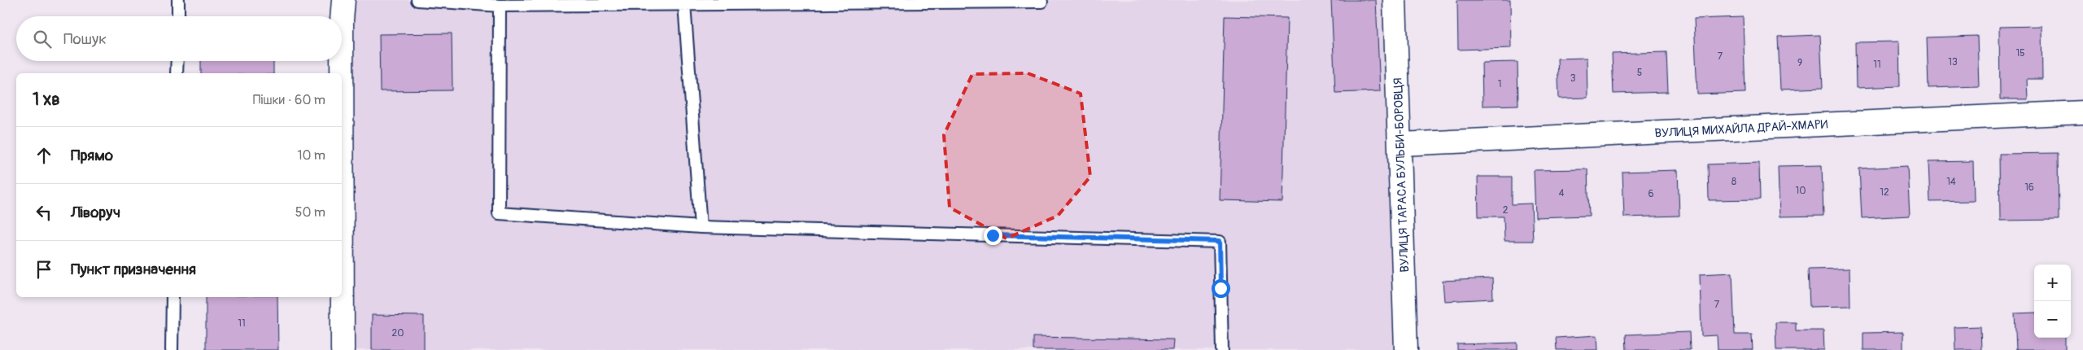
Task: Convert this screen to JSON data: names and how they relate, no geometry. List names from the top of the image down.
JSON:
{
  "streets": {
    "street": ["ВУЛИЦЯ МИХАЙЛА ДРАЙ-ХМАРИ", "ВУЛИЦЯ ТАРАСА БУЛЬБИ-БОРОВЦЯ"]
  },
  "crossings": [
    ["ВУЛИЦЯ МИХАЙЛА ДРАЙ-ХМАРИ", "ВУЛИЦЯ ТАРАСА БУЛЬБИ-БОРОВЦЯ"]
  ],
  "house_numbers": [
    "15",
    "7",
    "13",
    "9",
    "11",
    "5",
    "3",
    "1",
    "8",
    "14",
    "16",
    "10",
    "12",
    "4",
    "6",
    "2",
    "7",
    "11",
    "20"
  ],
  "page": {
    "search": "Пошук",
    "heading": ["1 хв", "Пішки · 60 m"],
    "list": [
      ["Прямо", "10 m"],
      ["Ліворуч", "50 m"],
      "Пункт призначення"
    ],
    "map_buttons": ["+", "−"]
  }
}
